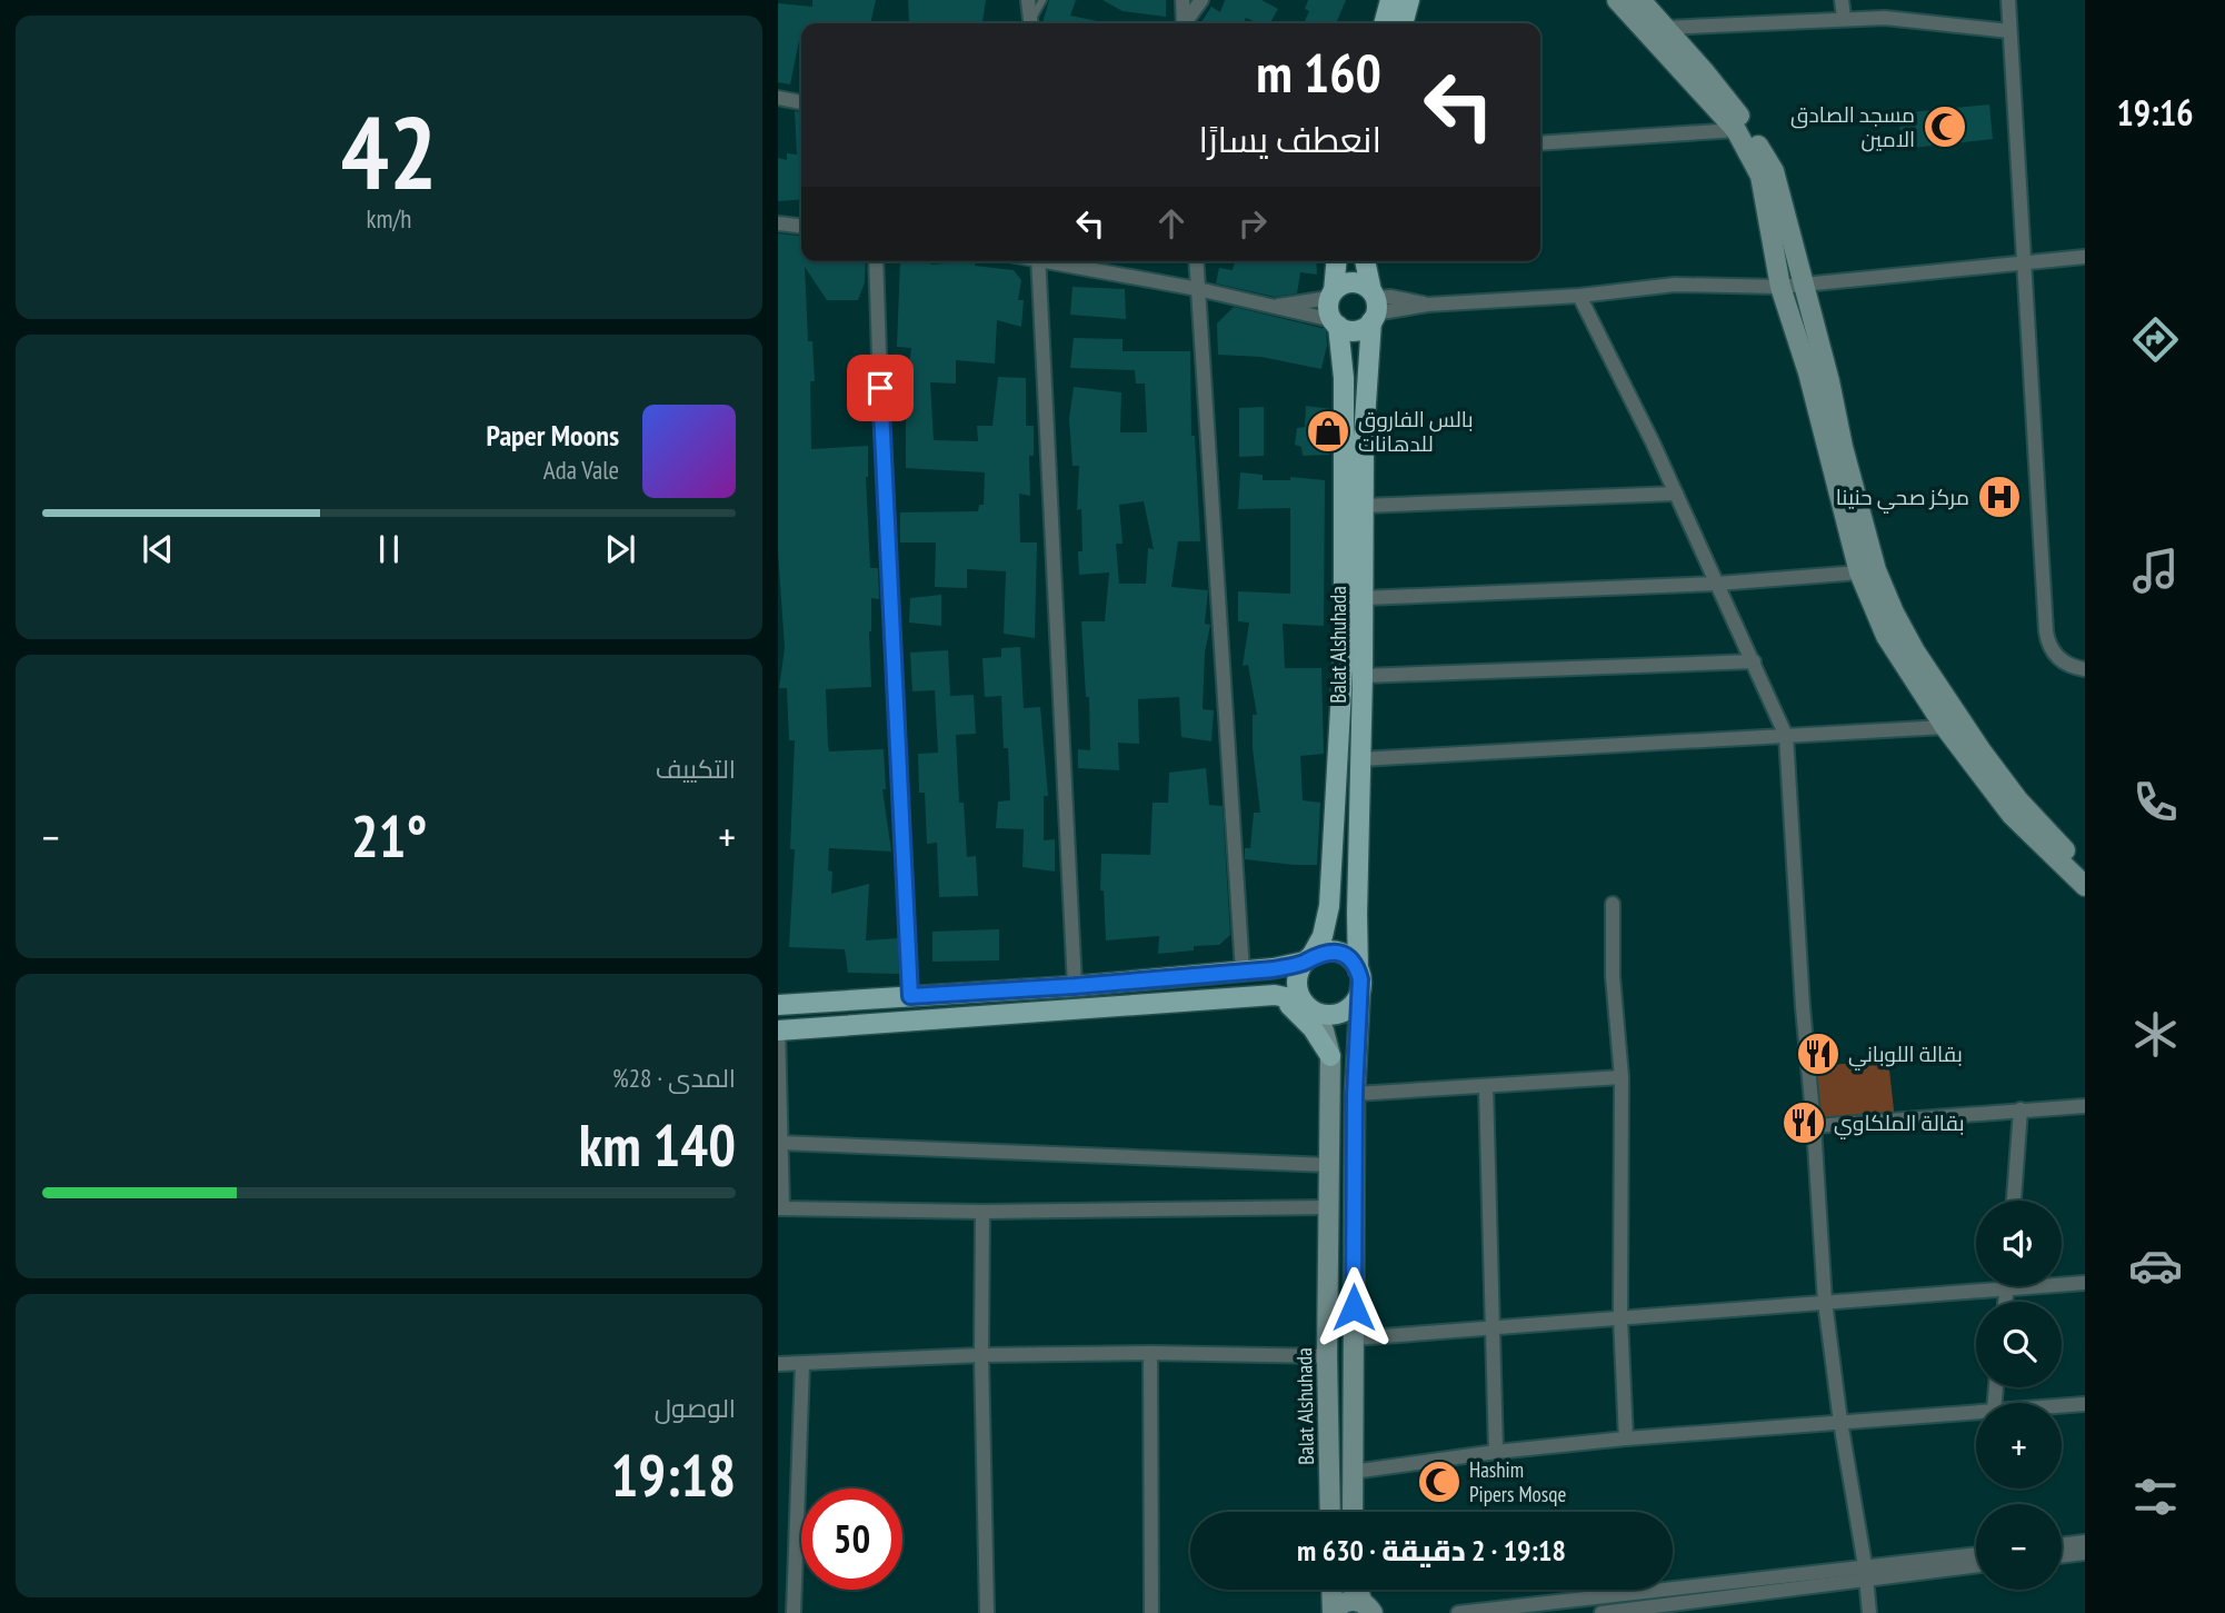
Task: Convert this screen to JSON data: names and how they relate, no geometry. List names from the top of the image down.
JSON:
{
  "streets": {
    "main road": ["Balat Alshuhada"]
  },
  "places": {
    "mosque": ["مسجد الصادق الامين", "Hashim Pipers Mosqe"],
    "shop": ["بالس الفاروق للدهانات"],
    "hospital": ["مركز صحي حنينا"],
    "restaurant": ["بقالة اللوباني", "بقالة الملكاوي"]
  },
  "page": {
    "tabs": "19:16",
    "tile": [
      ["42", "km/h"],
      "التكييف",
      ["المدى · 28%", "140 km"],
      ["الوصول", "19:18"]
    ],
    "turn": ["160 m", "انعطف يسارًا"],
    "song": ["Paper Moons", "Ada Vale"],
    "heat": ["−", "21°", "+"],
    "map_buttons": ["+", "−"],
    "limit": "50",
    "trip": "19:18 · 2 دقيقة · 630 m"
  }
}
